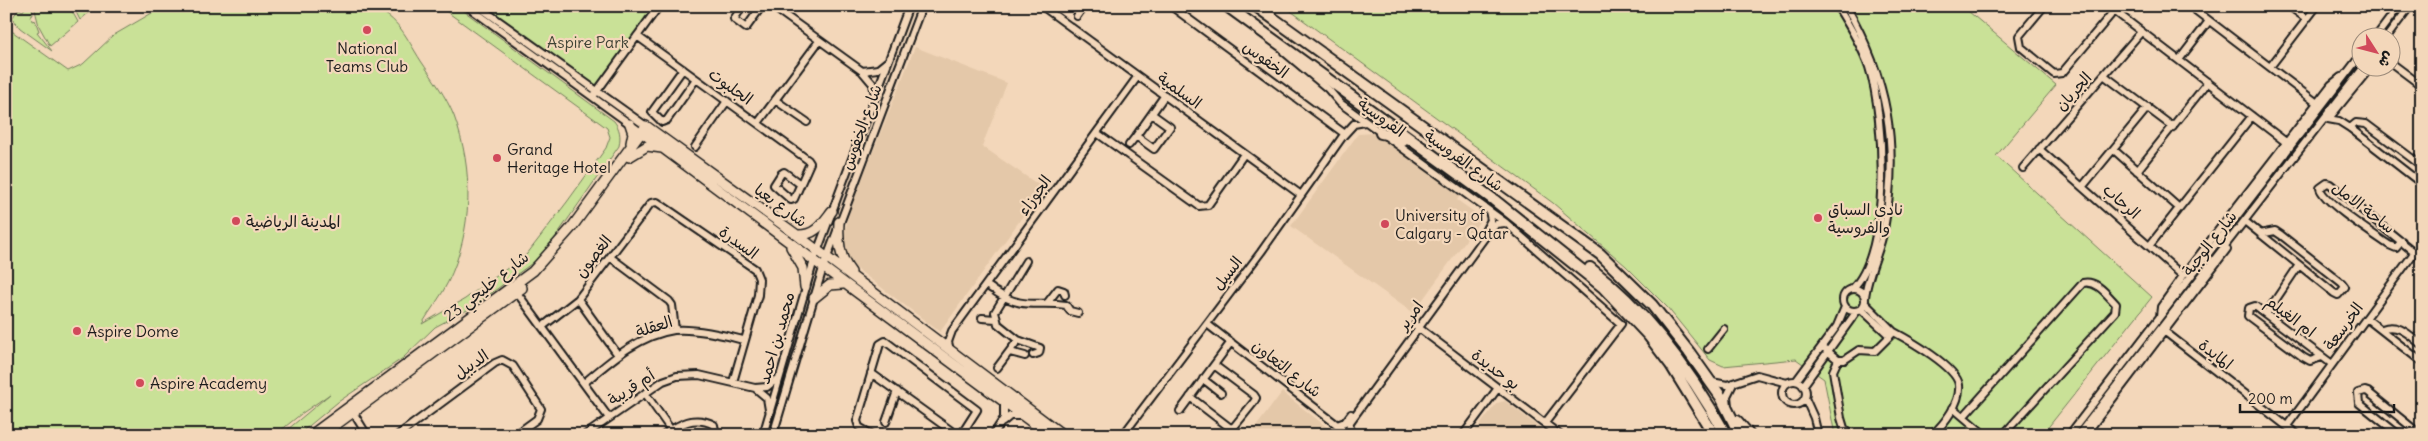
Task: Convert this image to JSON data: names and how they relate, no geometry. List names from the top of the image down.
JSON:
{
  "streets": {
    "highway": ["شارع الفروسية"],
    "main road": ["شارع بعيا", "شارع خليجي 23"],
    "street": [
      "الخفوس",
      "الجلبوت",
      "السلمية",
      "الجريان",
      "الفروسية",
      "شارع الخفوس",
      "الجوزاء",
      "الرحاب",
      "ساحة الامل",
      "السدرة",
      "شارع الوجبة",
      "الغصون",
      "السيل",
      "امرير",
      "ام الغيلم",
      "العقلة",
      "الخرسعة",
      "محمد بن احمد",
      "المايدة",
      "الديبل",
      "شارع التعاون",
      "بو حديدة",
      "أم قريبة"
    ]
  },
  "crossings": [
    ["الخفوس", "السيل"],
    ["السلمية", "الجوزاء"],
    ["السلمية", "السيل"],
    ["الجريان", "الرحاب"],
    ["الفروسية", "شارع الفروسية"],
    ["الفروسية", "امرير"],
    ["الفروسية", "بو حديدة"],
    ["شارع الخفوس", "شارع بعيا"],
    ["شارع الخفوس", "محمد بن احمد"],
    ["الرحاب", "شارع الوجبة"],
    ["شارع بعيا", "شارع خليجي 23"],
    ["شارع بعيا", "محمد بن احمد"],
    ["ساحة الامل", "الخرسعة"],
    ["السدرة", "الغصون"],
    ["السدرة", "العقلة"],
    ["السدرة", "أم قريبة"],
    ["شارع الوجبة", "المايدة"],
    ["السيل", "شارع التعاون"],
    ["امرير", "شارع التعاون"],
    ["امرير", "بو حديدة"],
    ["ام الغيلم", "الخرسعة"],
    ["الخرسعة", "المايدة"]
  ],
  "parks": ["Aspire Park"],
  "places": [
    "National Teams Club",
    "Grand Heritage Hotel",
    "نادي السباق والفروسية",
    "المدينة الرياضية",
    "University of Calgary - Qatar",
    "Aspire Dome",
    "Aspire Academy"
  ],
  "scale_bar": "200 m",
  "north": "bottom right"
}
